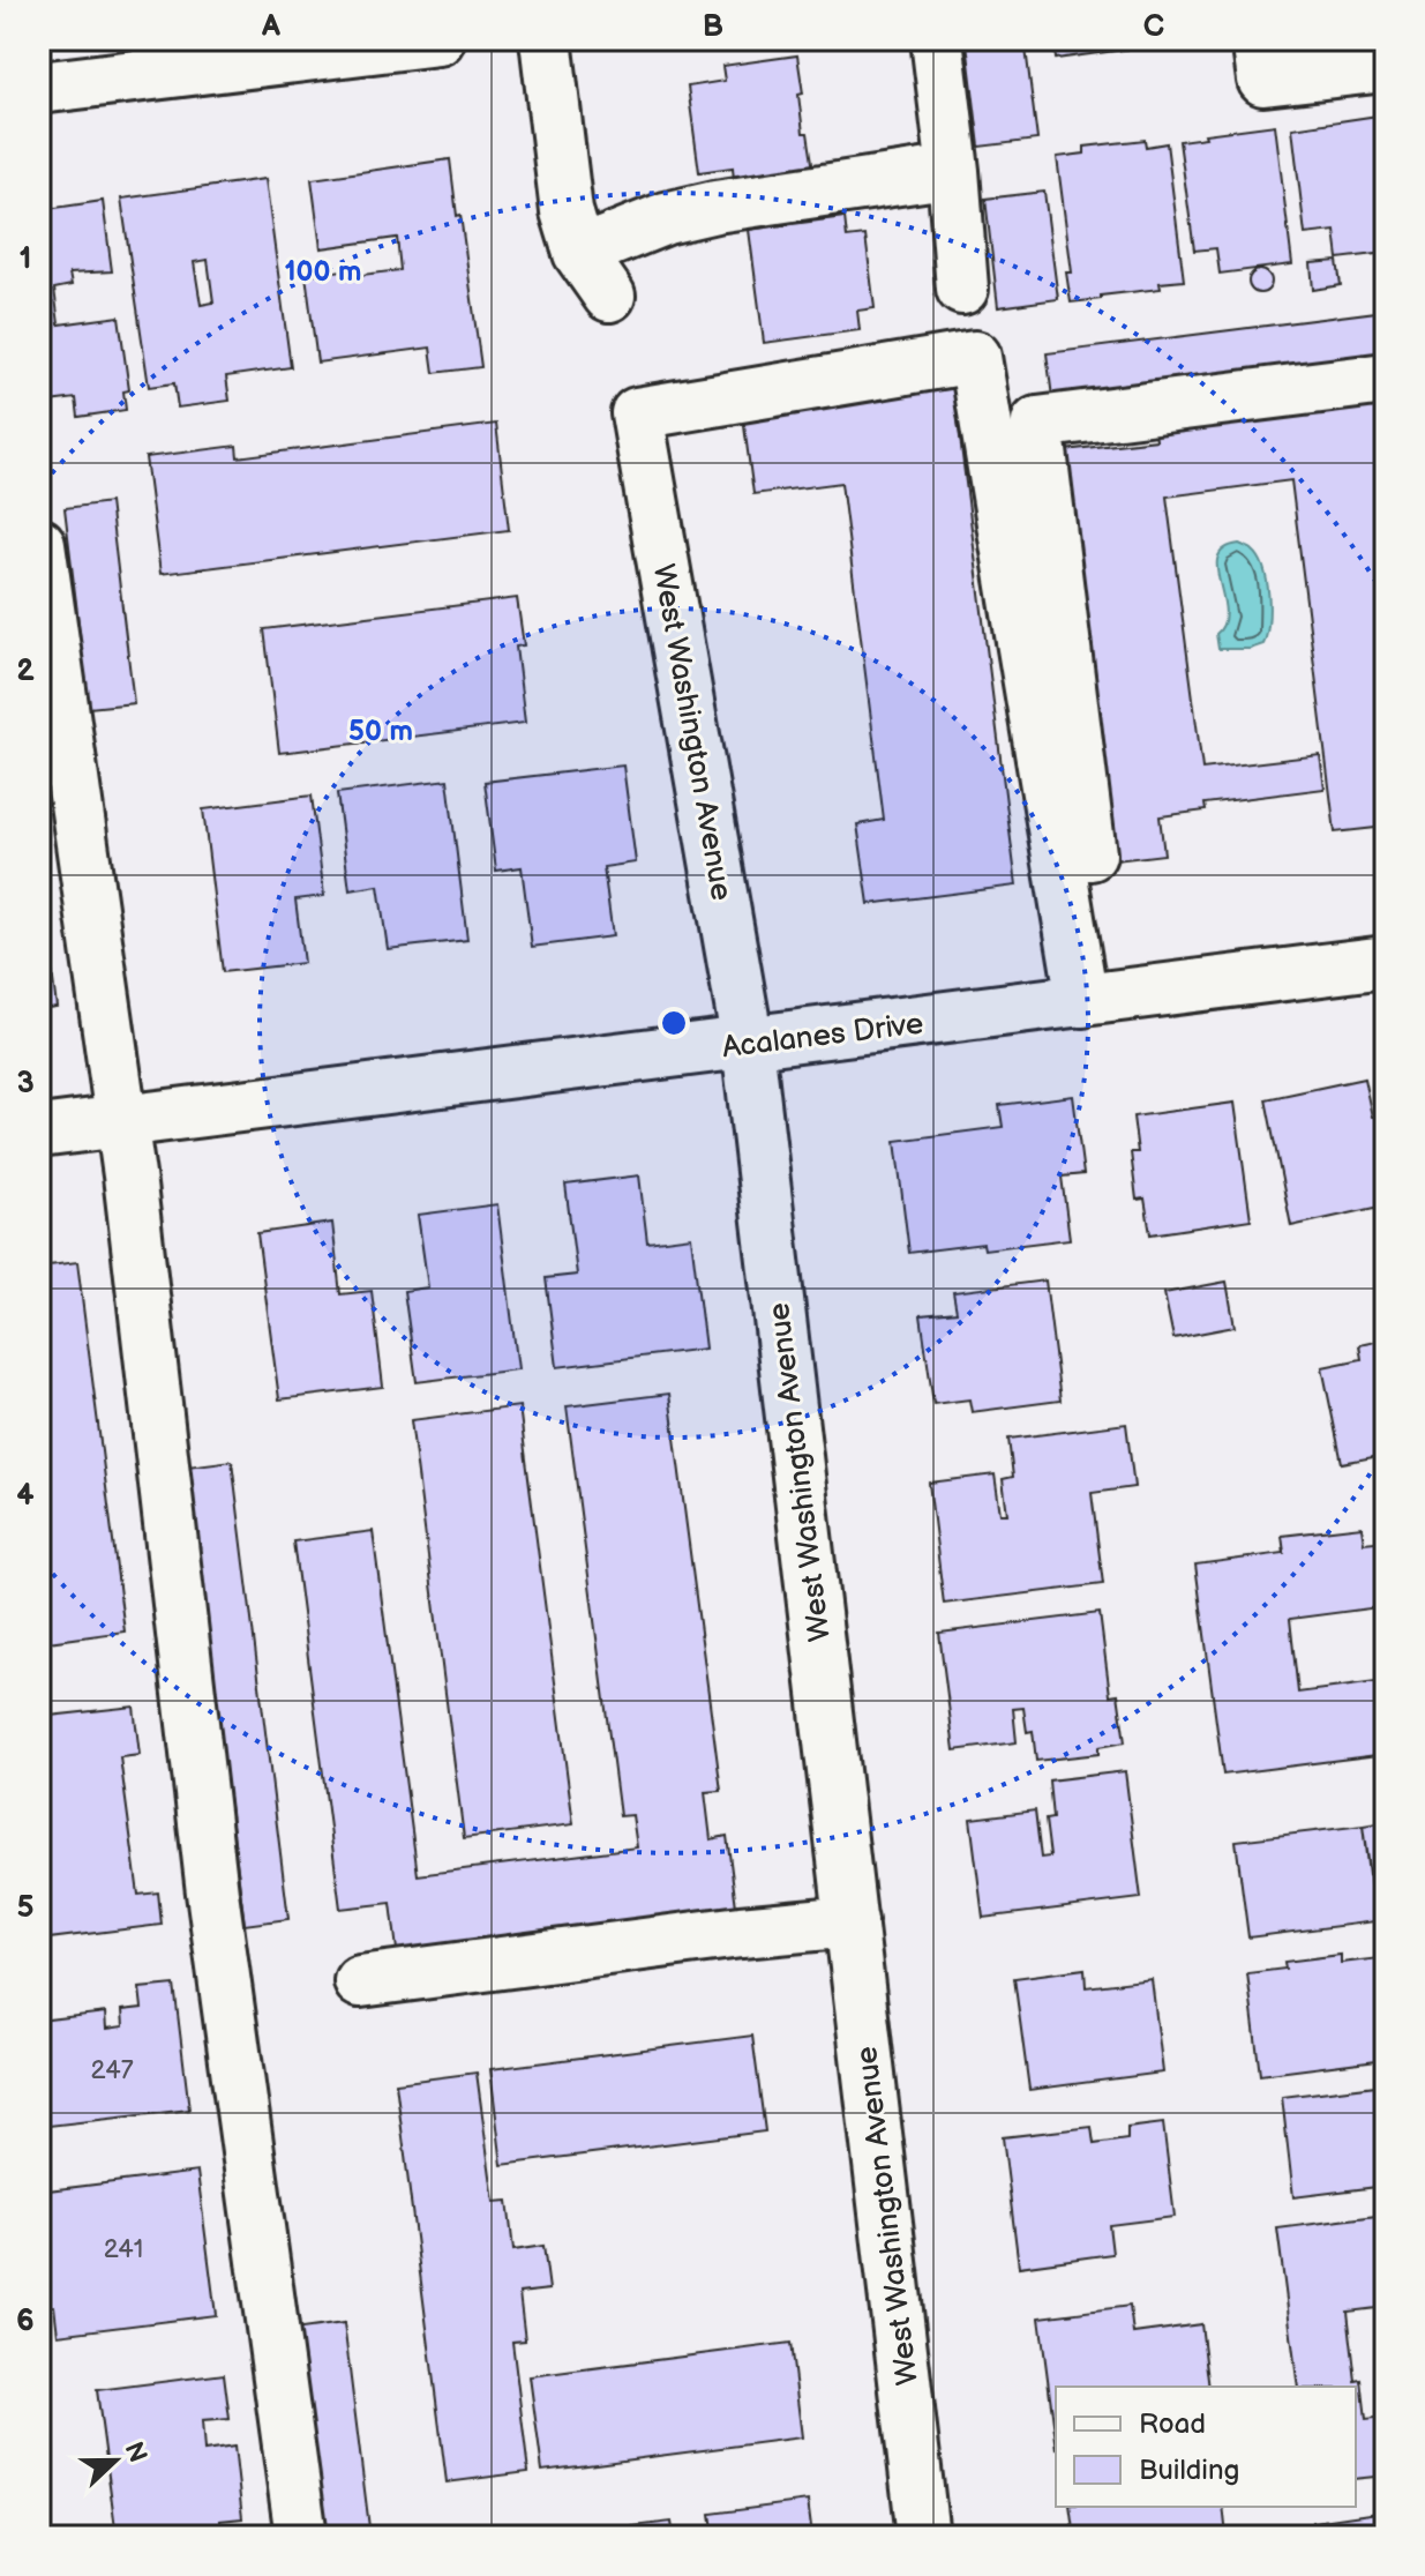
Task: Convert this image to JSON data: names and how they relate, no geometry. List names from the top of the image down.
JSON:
{
  "streets": {
    "street": ["West Washington Avenue", "Acalanes Drive"]
  },
  "crossings": [
    ["West Washington Avenue", "Acalanes Drive"]
  ],
  "house_numbers": ["247", "241"],
  "legend": ["Road", "Building"],
  "north": "right",
  "grid": {
    "columns": ["A", "B", "C"],
    "rows": [
      "1",
      "2",
      "3",
      "4",
      "5",
      "6"
    ]
  },
  "rings": ["100 m", "50 m"]
}
